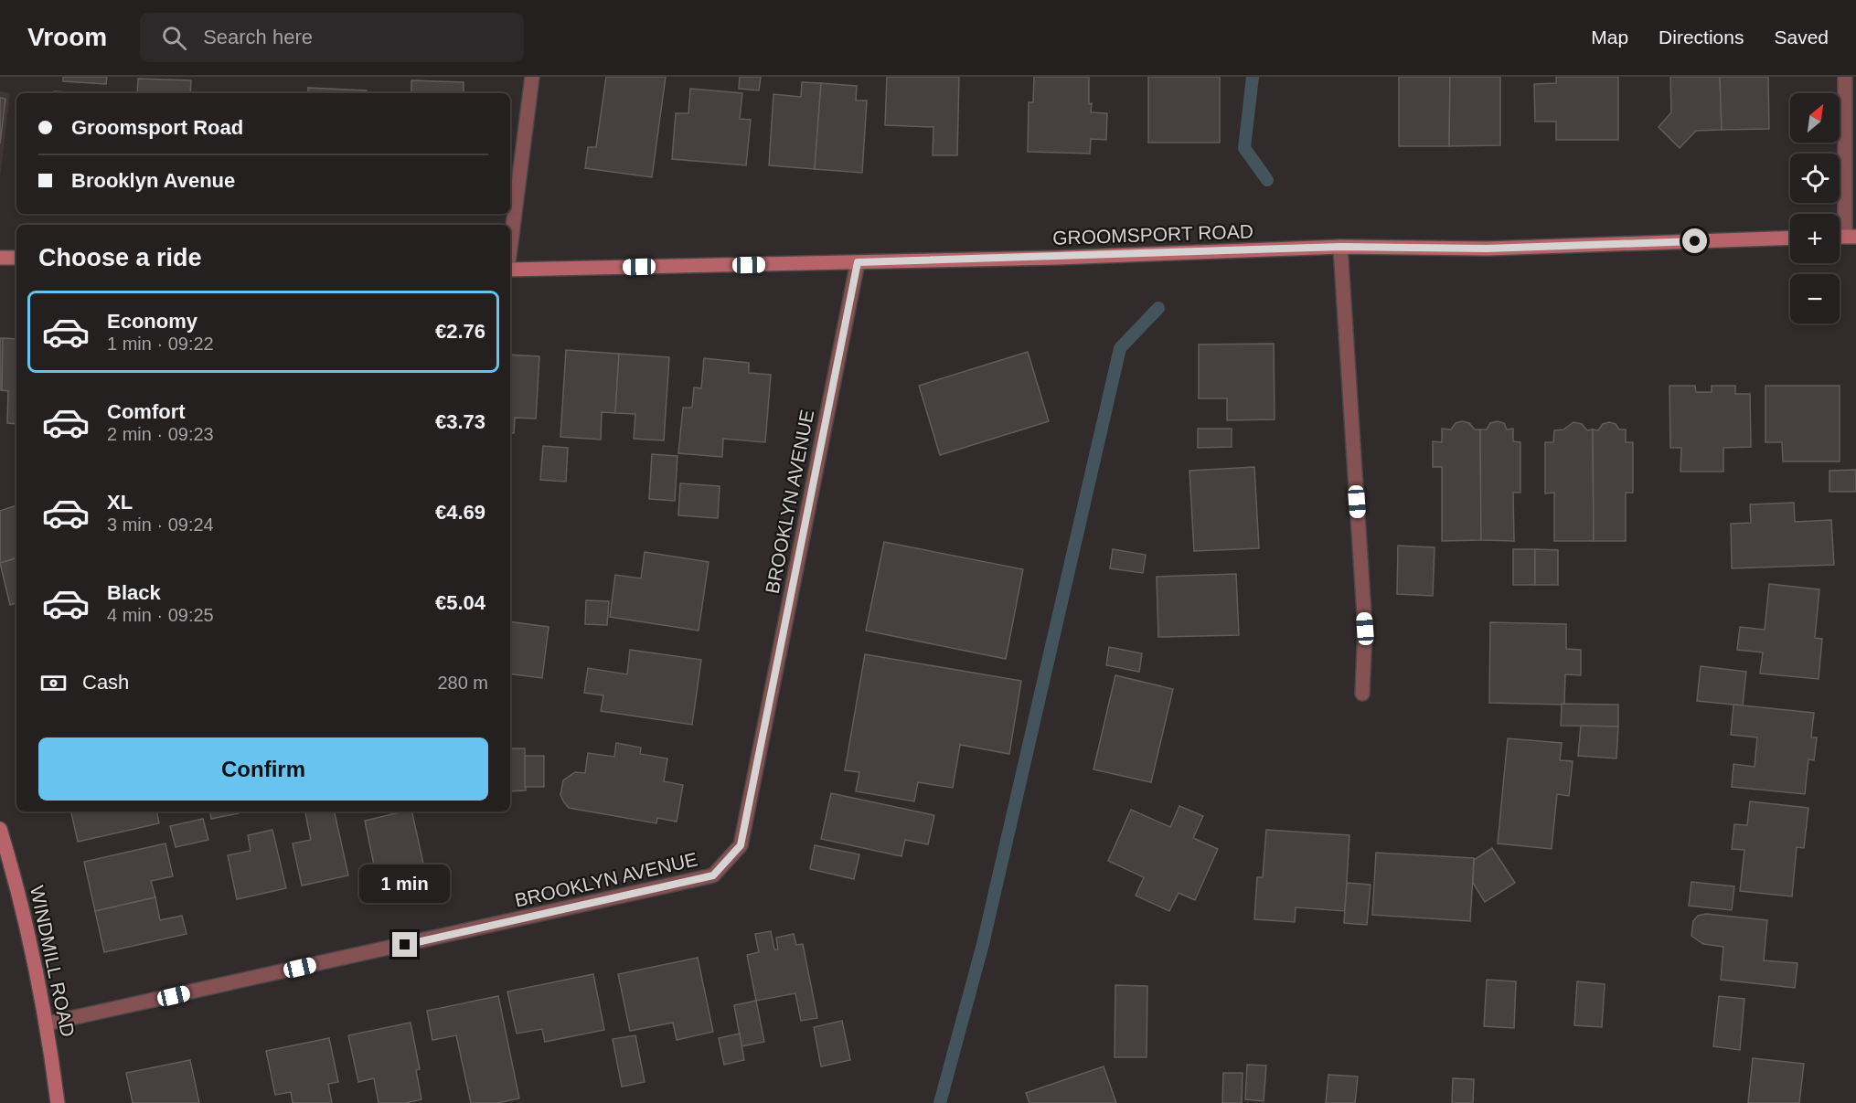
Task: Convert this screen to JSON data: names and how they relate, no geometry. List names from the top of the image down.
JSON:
{
  "streets": {
    "main road": ["GROOMSPORT ROAD", "WINDMILL ROAD"],
    "street": ["BROOKLYN AVENUE"]
  },
  "crossings": [
    ["GROOMSPORT ROAD", "BROOKLYN AVENUE"],
    ["BROOKLYN AVENUE", "WINDMILL ROAD"]
  ],
  "north": "top right",
  "page": {
    "header": "Vroom",
    "search": "Search here",
    "nav": ["Map", "Directions", "Saved"],
    "map_buttons": ["+", "−"],
    "banner": ["Groomsport Road", "Brooklyn Avenue"],
    "heading": "Choose a ride",
    "list": [
      {
        "name": "Economy",
        "note": "1 min · 09:22",
        "value": "€2.76"
      },
      {
        "name": "Comfort",
        "note": "2 min · 09:23",
        "value": "€3.73"
      },
      {
        "name": "XL",
        "note": "3 min · 09:24",
        "value": "€4.69"
      },
      {
        "name": "Black",
        "note": "4 min · 09:25",
        "value": "€5.04"
      }
    ],
    "pay": ["Cash", "280 m"],
    "buttons": "Confirm",
    "bubble": "1 min"
  }
}
